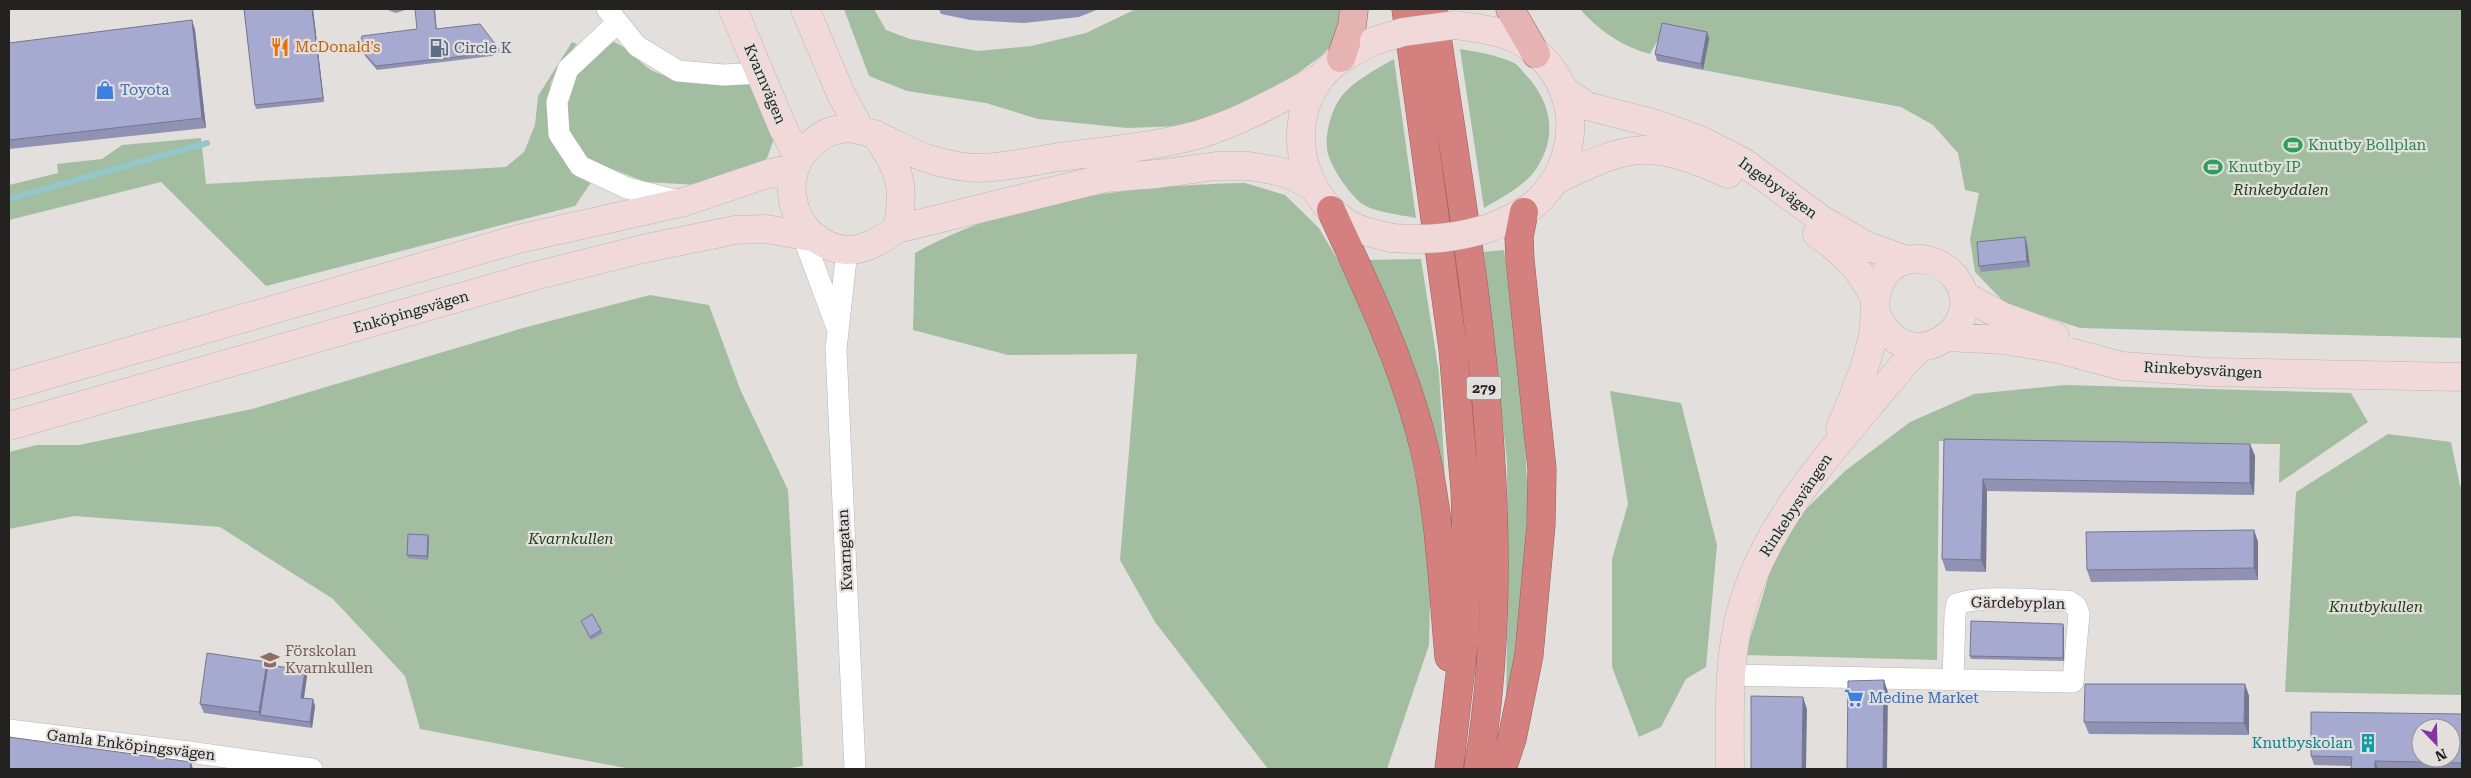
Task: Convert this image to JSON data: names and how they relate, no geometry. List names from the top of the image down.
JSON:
{
  "streets": {
    "highway": ["279"],
    "main road": [
      "Kvarnvägen",
      "Ingebyvägen",
      "Enköpingsvägen",
      "Rinkebysvängen"
    ],
    "street": ["Kvarngatan", "Gärdebyplan", "Gamla Enköpingsvägen"]
  },
  "crossings": [
    ["Kvarnvägen", "Enköpingsvägen"],
    ["Kvarnvägen", "Kvarngatan"],
    ["Ingebyvägen", "Rinkebysvängen"],
    ["Enköpingsvägen", "Kvarngatan"],
    ["Rinkebysvängen", "Gärdebyplan"]
  ],
  "parks": ["Rinkebydalen", "Kvarnkullen", "Knutbykullen"],
  "places": {
    "restaurant": ["McDonald's"],
    "fuel station": ["Circle K"],
    "shop": ["Toyota"],
    "sports": ["Knutby Bollplan", "Knutby IP"],
    "school or university": ["Förskolan Kvarnkullen"],
    "supermarket": ["Medine Market"],
    "building": ["Knutbyskolan"]
  },
  "north": "bottom right"
}
